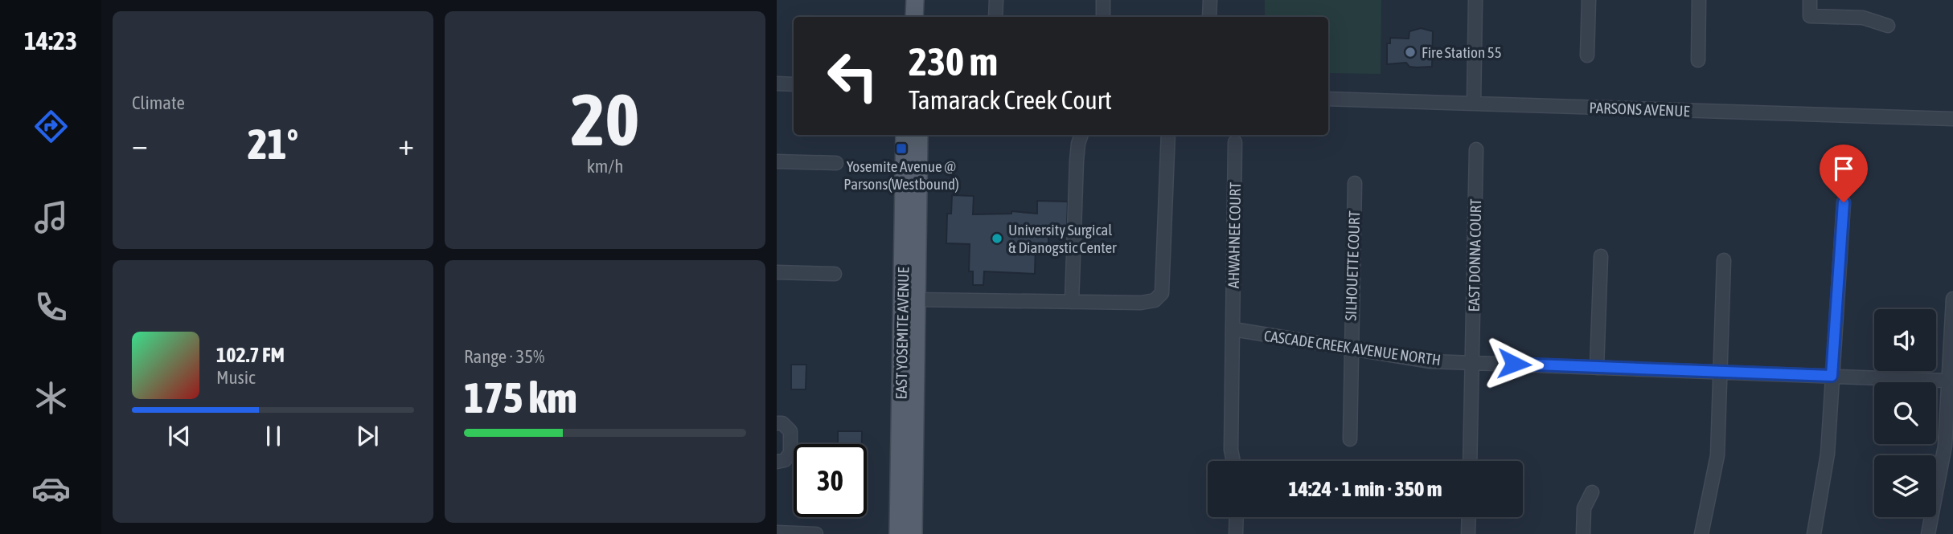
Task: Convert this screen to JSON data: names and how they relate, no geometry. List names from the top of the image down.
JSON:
{
  "streets": {
    "main road": ["EAST YOSEMITE AVENUE"],
    "street": [
      "PARSONS AVENUE",
      "AHWAHNEE COURT",
      "EAST DONNA COURT",
      "SILHOUETTE COURT",
      "CASCADE CREEK AVENUE NORTH"
    ]
  },
  "crossings": [
    ["AHWAHNEE COURT", "CASCADE CREEK AVENUE NORTH"],
    ["EAST DONNA COURT", "CASCADE CREEK AVENUE NORTH"],
    ["SILHOUETTE COURT", "CASCADE CREEK AVENUE NORTH"]
  ],
  "places": {
    "other": ["Fire Station 55", "University Surgical & Dianogstic Center"],
    "transit": ["Yosemite Avenue @ Parsons(Westbound)"]
  },
  "page": {
    "tabs": "14:23",
    "tile": [
      "Climate",
      ["20", "km/h"],
      ["Range · 35%", "175 km"]
    ],
    "turn": ["230 m", "Tamarack Creek Court"],
    "heat": ["−", "21°", "+"],
    "song": ["102.7 FM", "Music"],
    "limit": "30",
    "trip": "14:24 · 1 min · 350 m"
  }
}
